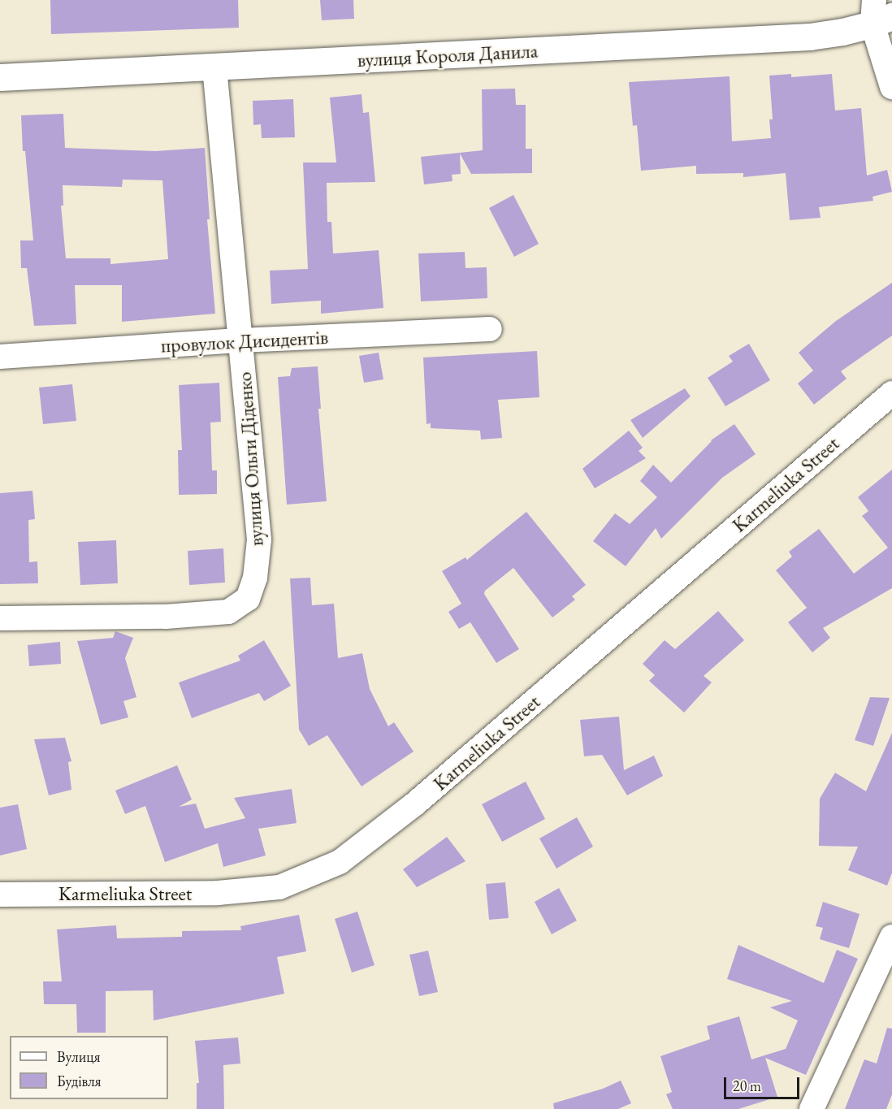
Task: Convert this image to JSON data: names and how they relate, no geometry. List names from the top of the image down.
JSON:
{
  "streets": {
    "main road": ["вулиця Короля Данила"],
    "street": ["провулок Дисидентів", "вулиця Ольги Діденко", "Karmeliuka Street"]
  },
  "crossings": [
    ["вулиця Короля Данила", "вулиця Ольги Діденко"],
    ["провулок Дисидентів", "вулиця Ольги Діденко"]
  ],
  "legend": ["Вулиця", "Будівля"],
  "scale_bar": "20 m"
}
